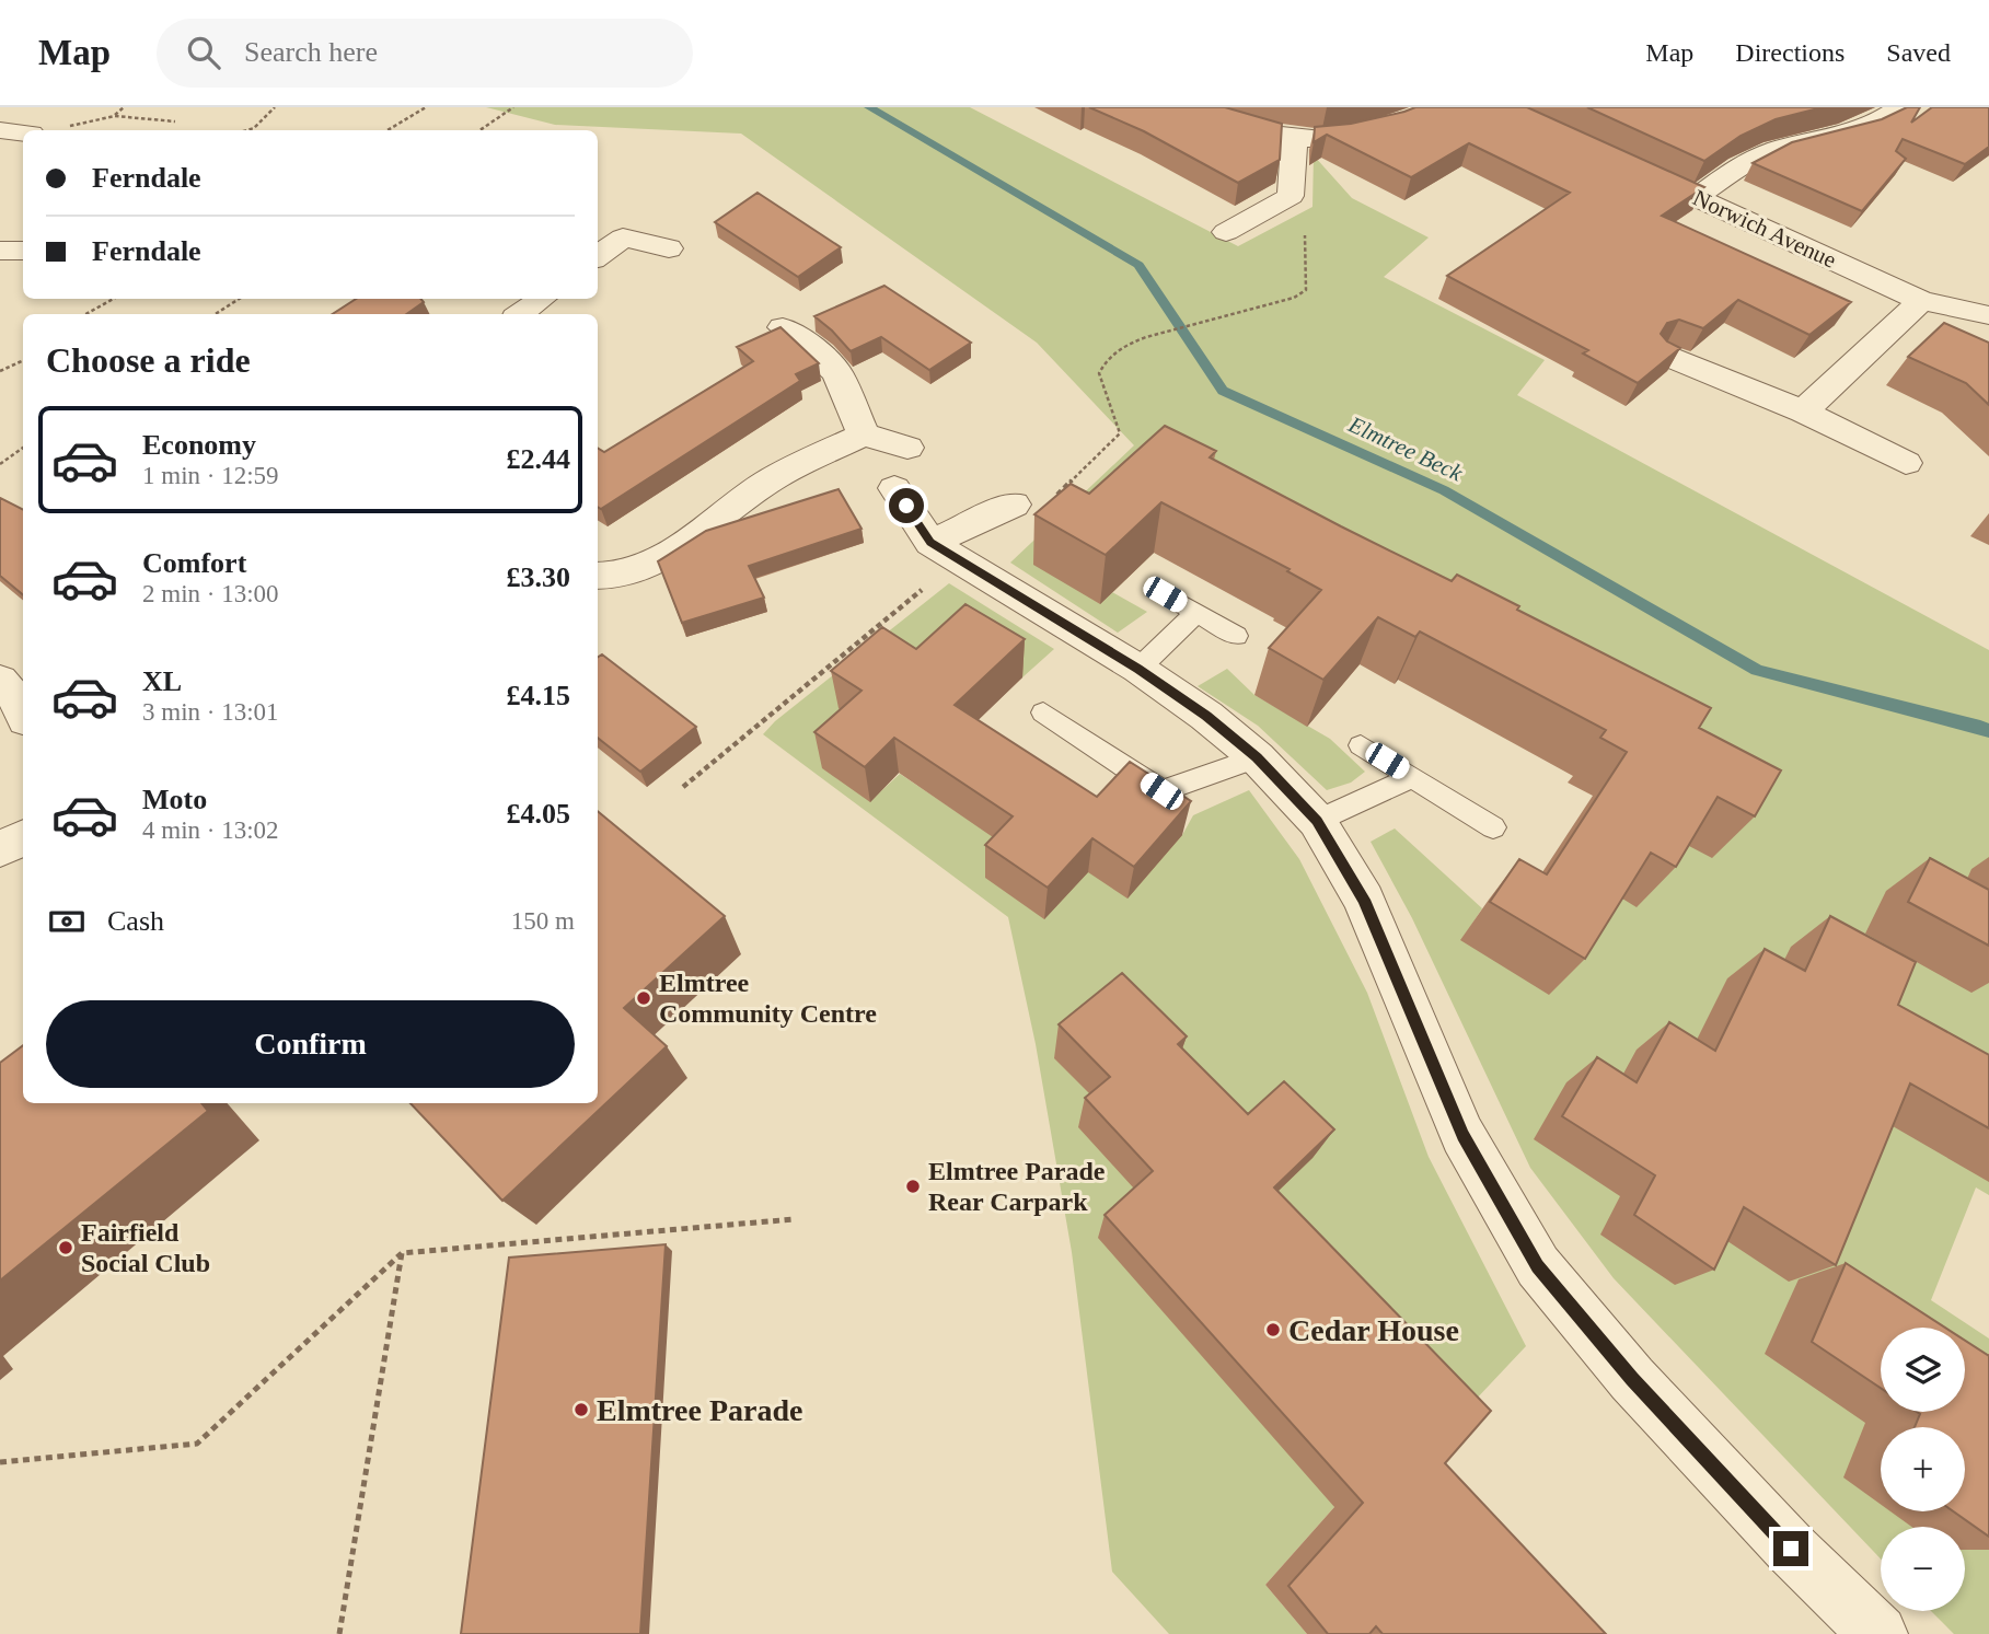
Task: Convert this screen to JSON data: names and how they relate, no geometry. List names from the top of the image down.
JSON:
{
  "streets": {
    "street": ["Norwich Avenue"]
  },
  "water": ["Elmtree Beck"],
  "places": [
    "Elmtree Community Centre",
    "Elmtree Parade Rear Carpark",
    "Fairfield Social Club",
    "Cedar House",
    "Elmtree Parade"
  ],
  "page": {
    "header": "Map",
    "search": "Search here",
    "nav": ["Map", "Directions", "Saved"],
    "banner": ["Ferndale", "Ferndale"],
    "heading": "Choose a ride",
    "list": [
      {
        "name": "Economy",
        "note": "1 min · 12:59",
        "value": "£2.44"
      },
      {
        "name": "Comfort",
        "note": "2 min · 13:00",
        "value": "£3.30"
      },
      {
        "name": "XL",
        "note": "3 min · 13:01",
        "value": "£4.15"
      },
      {
        "name": "Moto",
        "note": "4 min · 13:02",
        "value": "£4.05"
      }
    ],
    "pay": ["Cash", "150 m"],
    "buttons": "Confirm",
    "map_buttons": ["+", "−"]
  }
}
